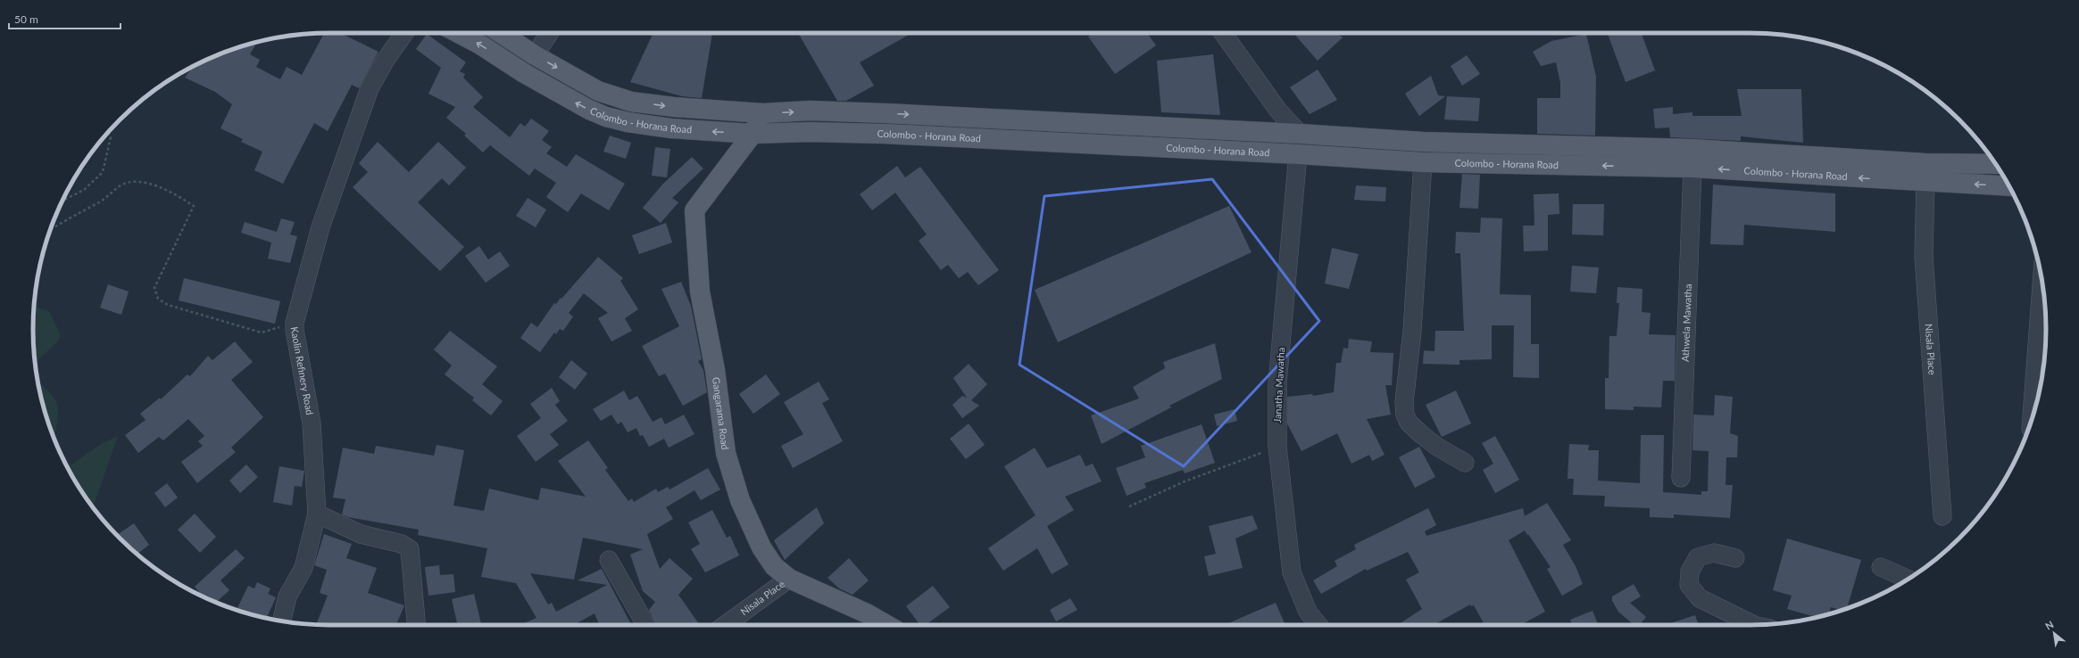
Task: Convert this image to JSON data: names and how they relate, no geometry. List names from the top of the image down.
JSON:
{
  "streets": {
    "main road": ["Colombo - Horana Road", "Gangarama Road"],
    "street": [
      "Athwela Mawatha",
      "Nisala Place",
      "Kaolin Refinery Road",
      "Janatha Mawatha"
    ]
  },
  "crossings": [
    ["Colombo - Horana Road", "Athwela Mawatha"],
    ["Colombo - Horana Road", "Nisala Place"],
    ["Colombo - Horana Road", "Janatha Mawatha"],
    ["Colombo - Horana Road", "Gangarama Road"],
    ["Nisala Place", "Gangarama Road"]
  ],
  "scale_bar": "50 m",
  "north": "top left"
}
